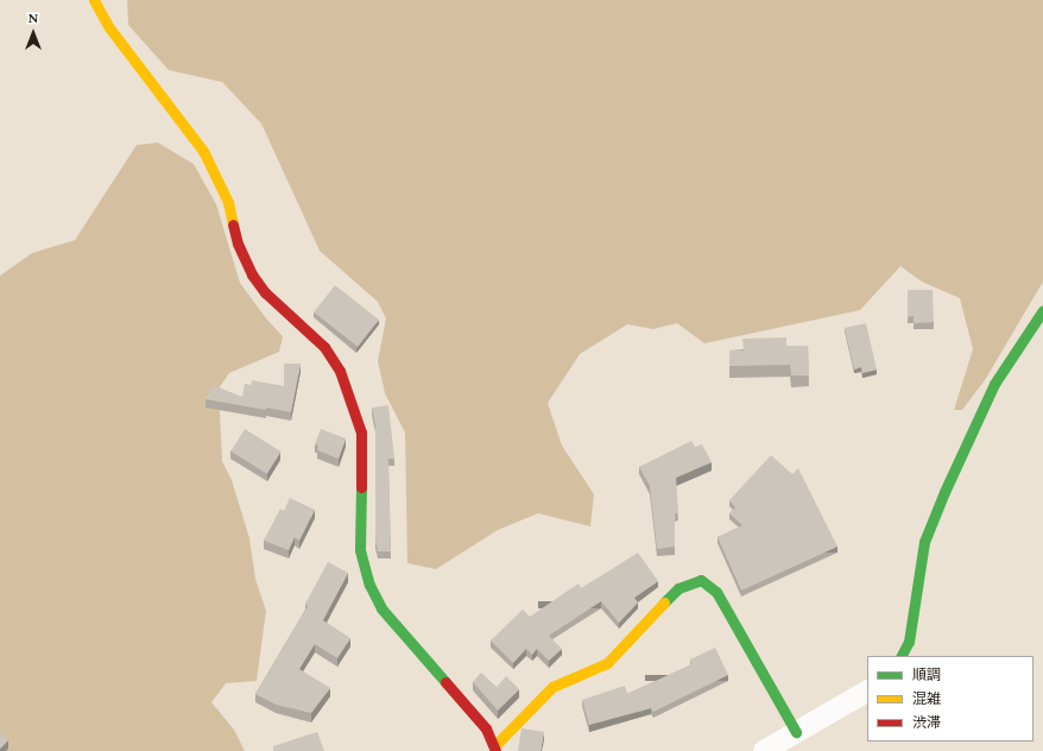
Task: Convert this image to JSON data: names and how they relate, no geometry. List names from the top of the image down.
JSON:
{
  "legend": ["順調", "混雑", "渋滞"],
  "north": "top"
}
